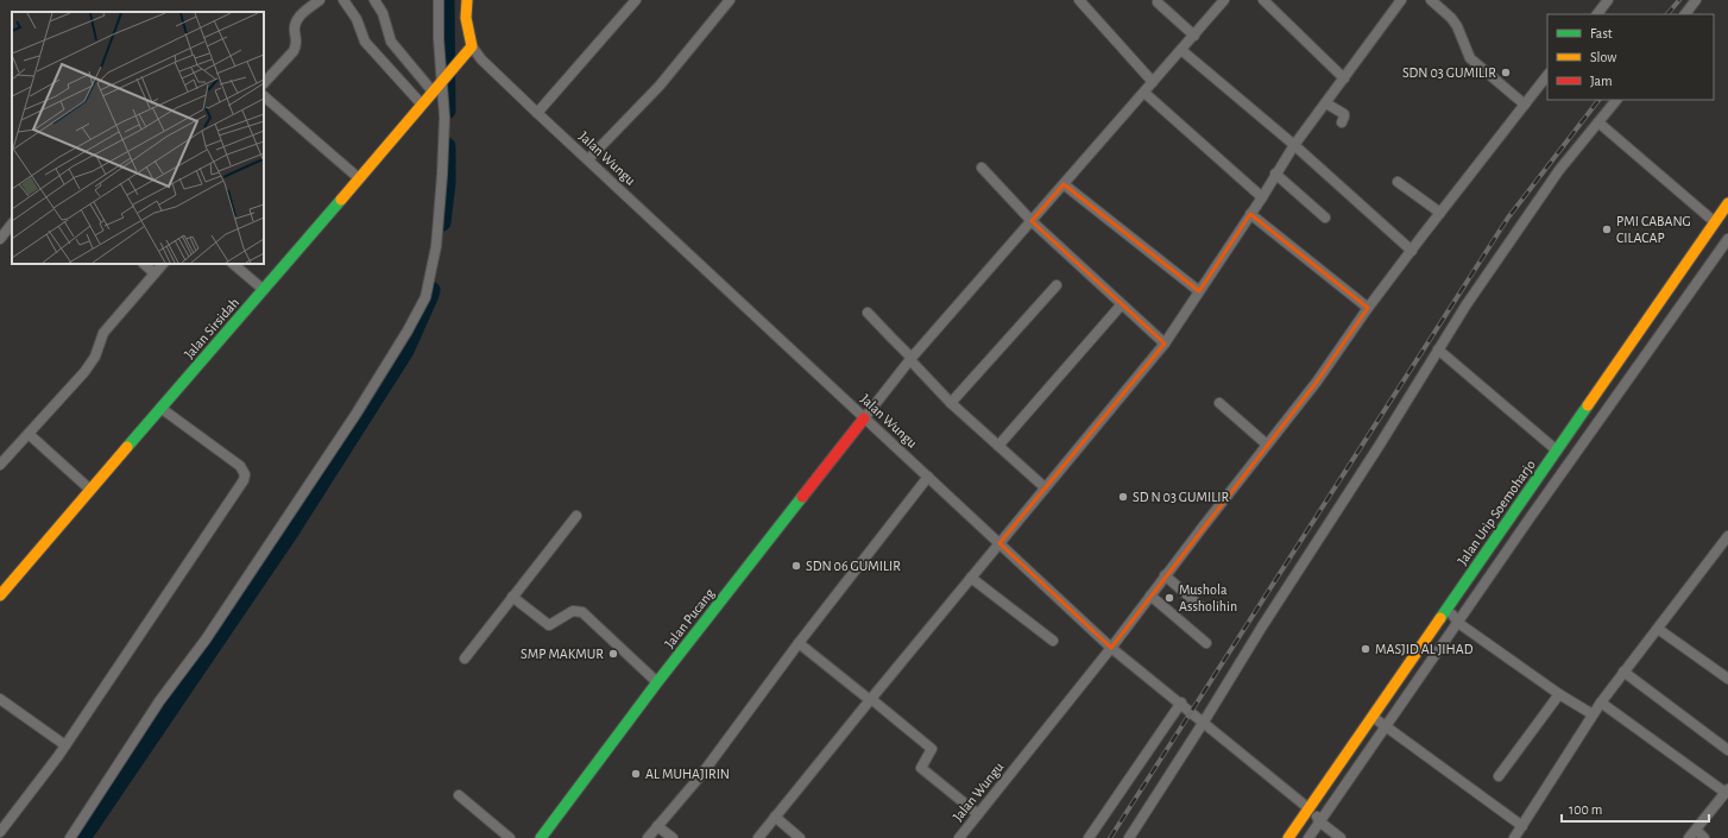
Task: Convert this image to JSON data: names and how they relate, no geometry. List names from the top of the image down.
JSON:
{
  "streets": {
    "main road": ["Jalan Sirsidah", "Jalan Urip Soemoharjo", "Jalan Pucang"],
    "street": ["Jalan Wungu"]
  },
  "crossings": [
    ["Jalan Wungu", "Jalan Sirsidah"],
    ["Jalan Wungu", "Jalan Pucang"]
  ],
  "places": [
    "SDN 03 GUMILIR",
    "PMI CABANG CILACAP",
    "SD N 03 GUMILIR",
    "SDN 06 GUMILIR",
    "Mushola Assholihin",
    "MASJID AL JIHAD",
    "SMP MAKMUR",
    "AL MUHAJIRIN"
  ],
  "legend": ["Fast", "Slow", "Jam"],
  "scale_bar": "100 m"
}
